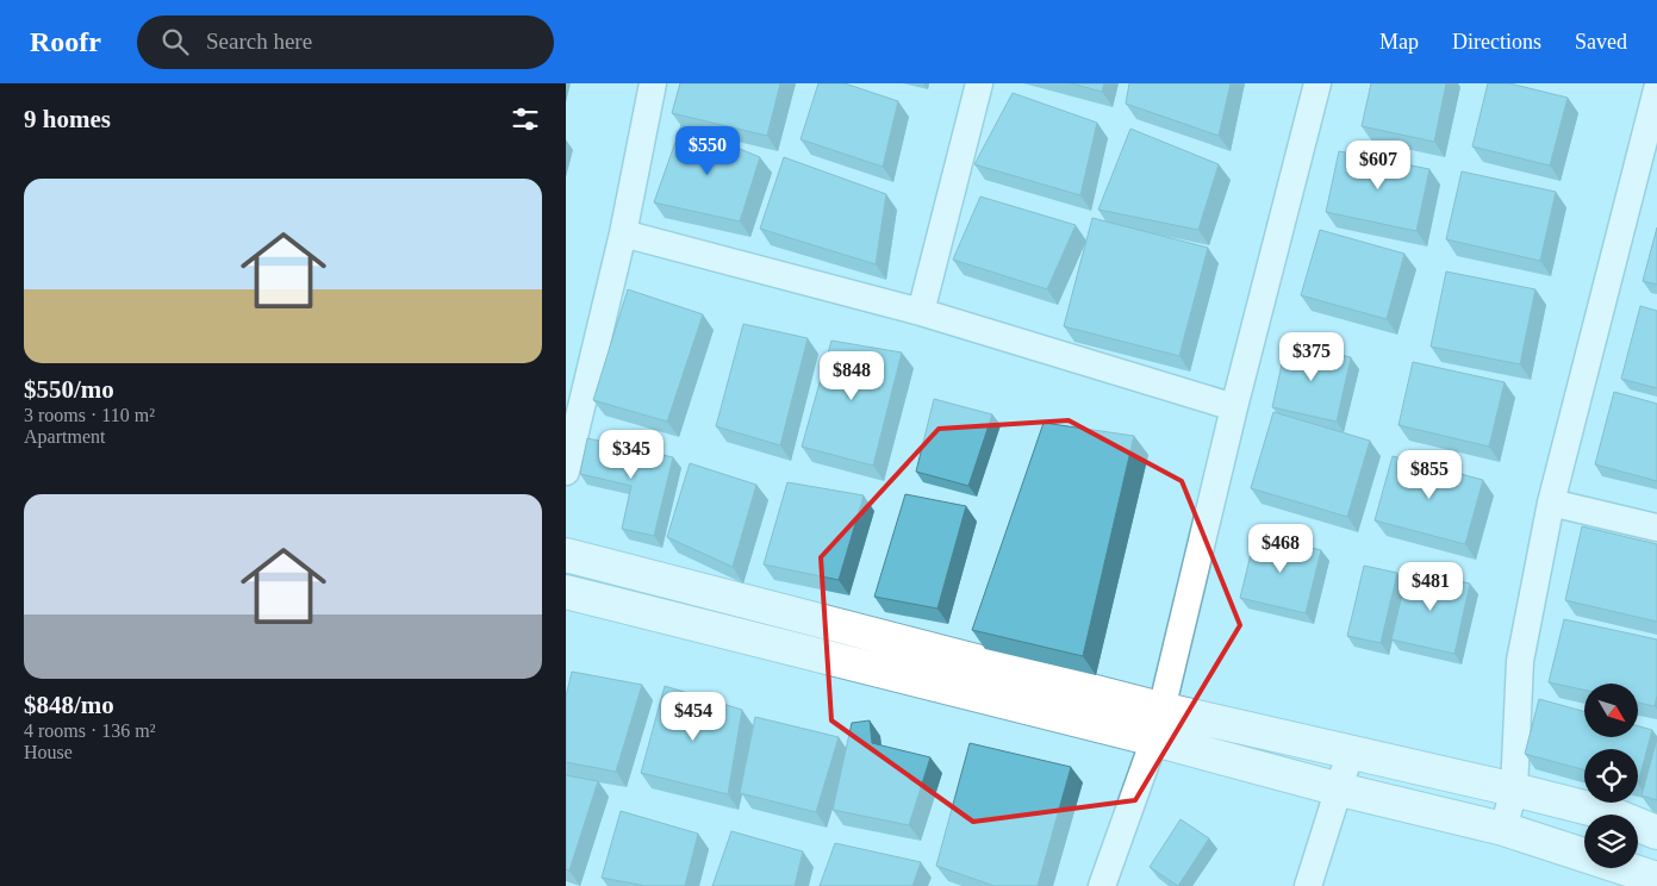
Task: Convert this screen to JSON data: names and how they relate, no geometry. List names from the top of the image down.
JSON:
{
  "north": "bottom right",
  "page": {
    "header": "Roofr",
    "search": "Search here",
    "nav": ["Map", "Directions", "Saved"],
    "heading": "9 homes",
    "price": [
      "$550",
      "$607",
      "$375",
      "$848",
      "$345",
      "$855",
      "$468",
      "$481",
      "$454"
    ],
    "list": [
      {
        "name": "$550/mo",
        "note": "3 rooms · 110 m² · Apartment"
      },
      {
        "name": "$848/mo",
        "note": "4 rooms · 136 m² · House"
      }
    ]
  }
}
